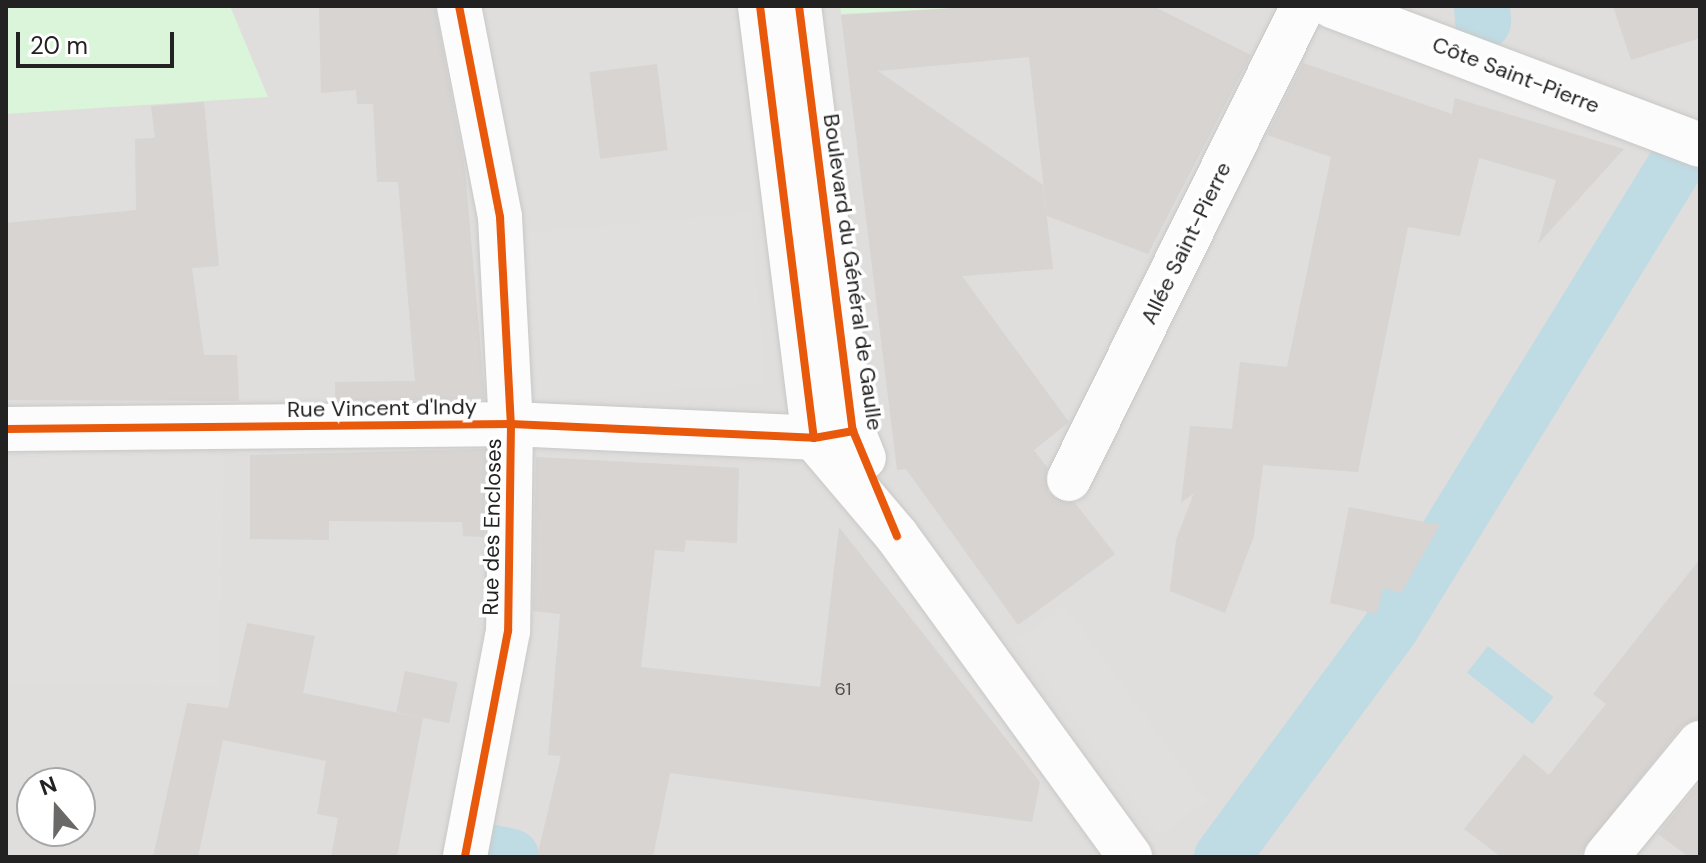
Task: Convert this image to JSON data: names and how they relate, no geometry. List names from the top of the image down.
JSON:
{
  "streets": {
    "street": [
      "Côte Saint-Pierre",
      "Allée Saint-Pierre",
      "Boulevard du Général de Gaulle",
      "Rue Vincent d'Indy",
      "Rue des Encloses"
    ]
  },
  "crossings": [
    ["Boulevard du Général de Gaulle", "Rue Vincent d'Indy"],
    ["Rue Vincent d'Indy", "Rue des Encloses"]
  ],
  "house_numbers": ["61"],
  "scale_bar": "20 m",
  "north": "top"
}
